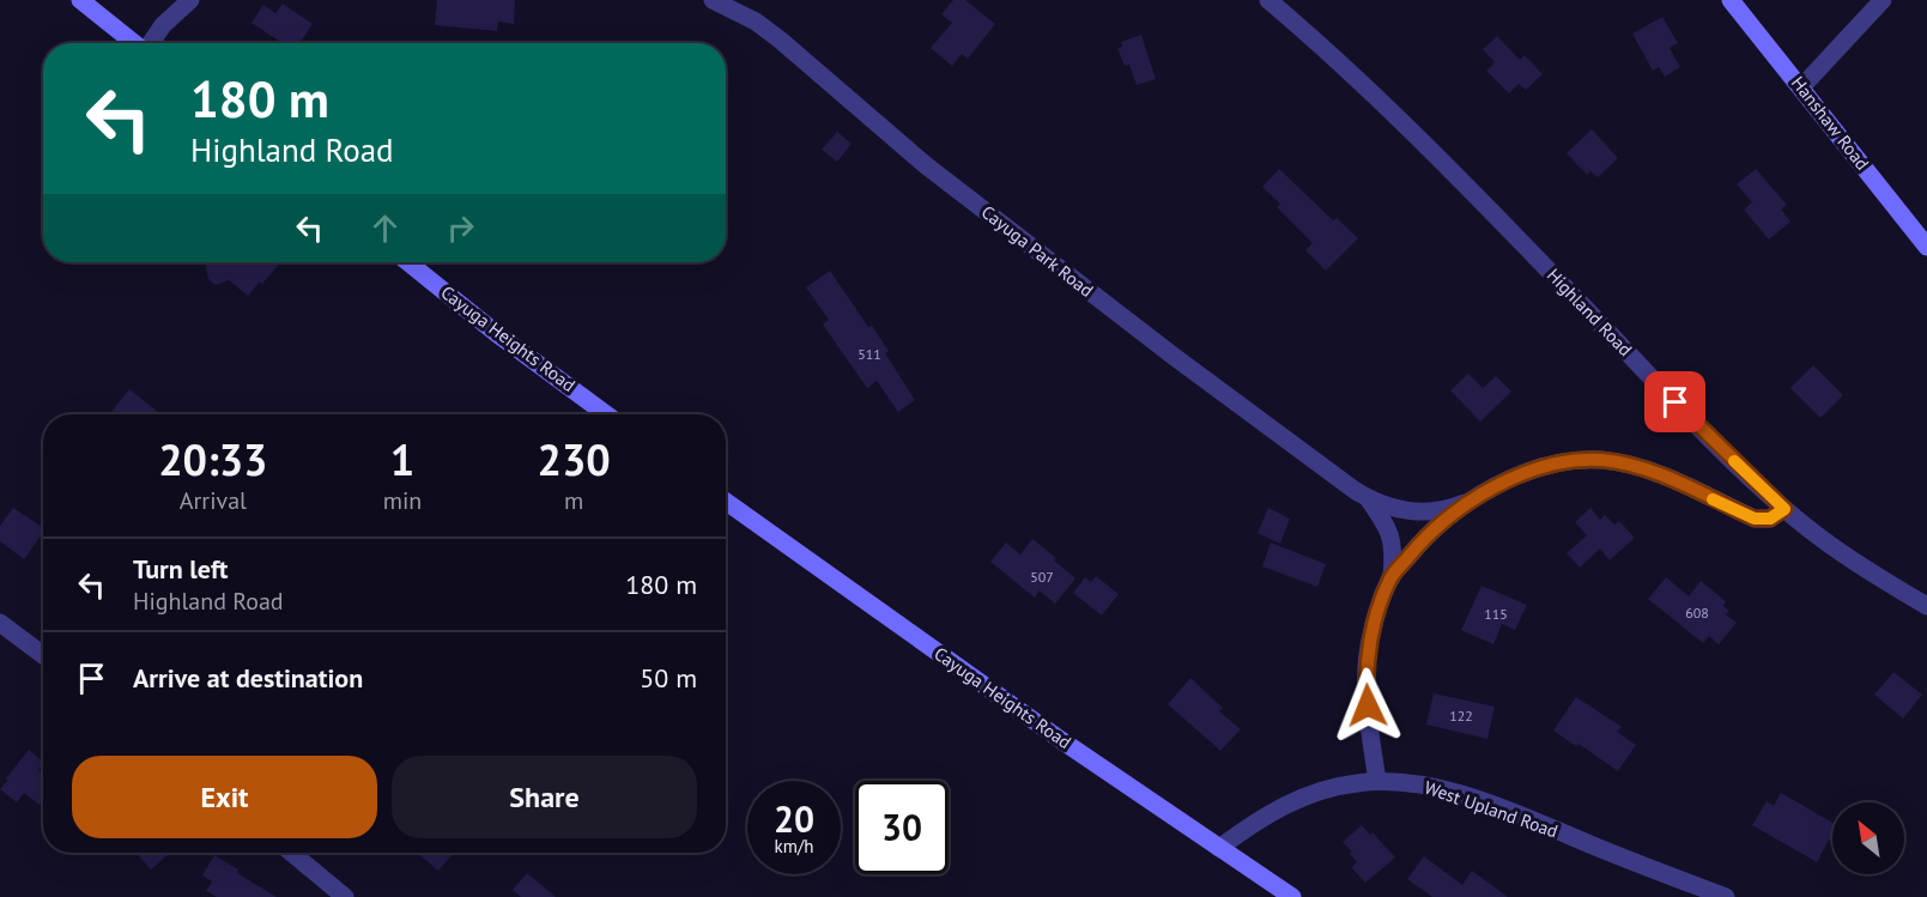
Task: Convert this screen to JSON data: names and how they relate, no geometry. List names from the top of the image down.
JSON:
{
  "streets": {
    "street": [
      "Hanshaw Road",
      "Cayuga Park Road",
      "Highland Road",
      "Cayuga Heights Road",
      "West Upland Road"
    ]
  },
  "crossings": [
    ["Cayuga Heights Road", "West Upland Road"]
  ],
  "house_numbers": [
    "511",
    "507",
    "608",
    "115",
    "122"
  ],
  "north": "top left",
  "page": {
    "turn": ["180 m", "Highland Road"],
    "eta": [
      "20:33",
      "Arrival",
      "1",
      "min",
      "230",
      "m"
    ],
    "list": [
      {
        "name": "Turn left",
        "note": "Highland Road",
        "value": "180 m"
      },
      {
        "name": "Arrive at destination",
        "value": "50 m"
      }
    ],
    "buttons": ["Exit", "Share"],
    "speed": "20 km/h",
    "limit": "30"
  }
}
